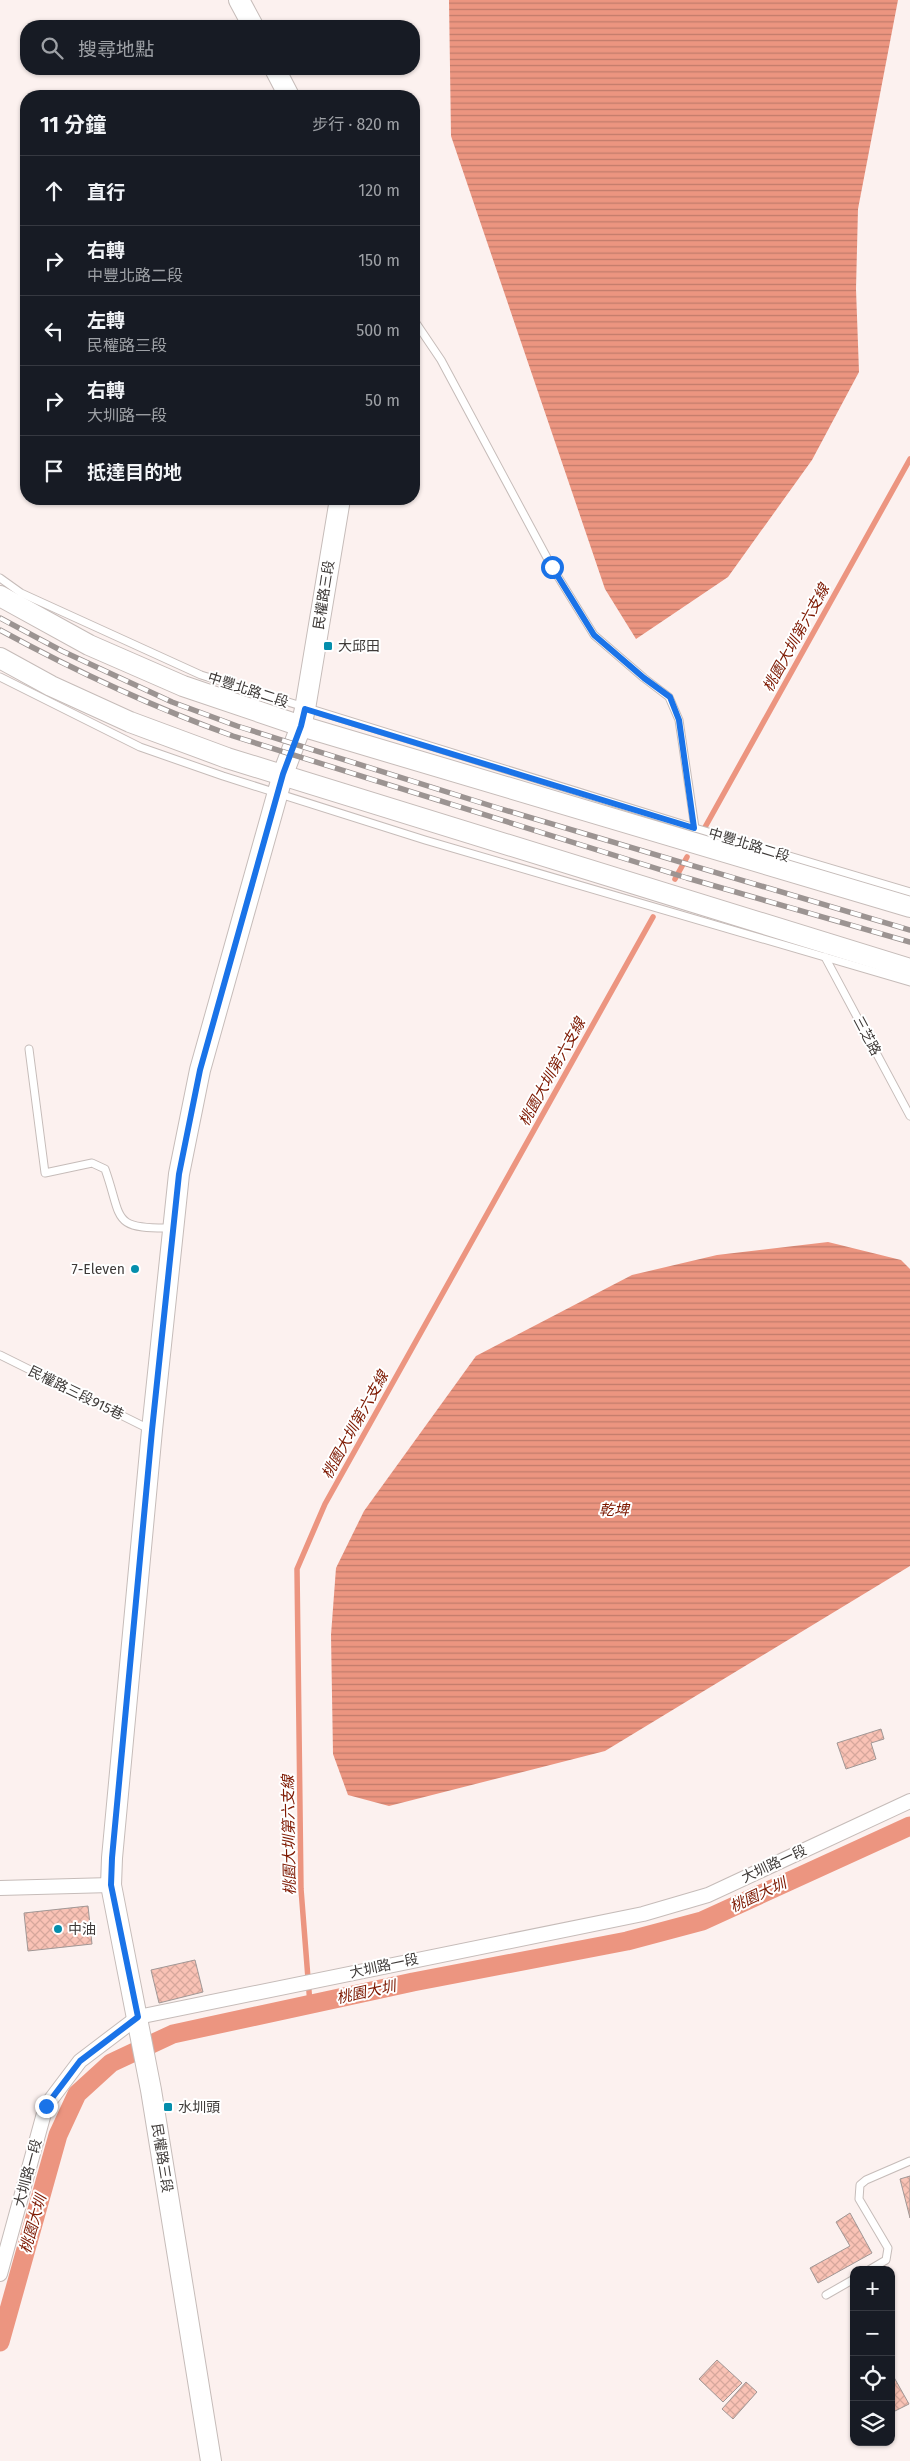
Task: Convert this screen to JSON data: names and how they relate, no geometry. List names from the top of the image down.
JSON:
{
  "streets": {
    "street": ["民權路三段", "中豐北路二段", "大圳路一段"],
    "lane": ["三芝路", "民權路三段915巷"]
  },
  "crossings": [
    ["民權路三段", "中豐北路二段"],
    ["民權路三段", "民權路三段915巷"],
    ["民權路三段", "大圳路一段"]
  ],
  "water": ["桃園大圳第六支線", "乾埤", "桃園大圳"],
  "places": {
    "transit": ["大邱田", "水圳頭"],
    "other": ["7-Eleven", "中油"]
  },
  "page": {
    "search": "搜尋地點",
    "heading": ["11 分鐘", "步行 · 820 m"],
    "list": [
      ["直行", "120 m"],
      ["右轉", "中豐北路二段", "150 m"],
      ["左轉", "民權路三段", "500 m"],
      ["右轉", "大圳路一段", "50 m"],
      "抵達目的地"
    ],
    "map_buttons": ["+", "−"]
  }
}
